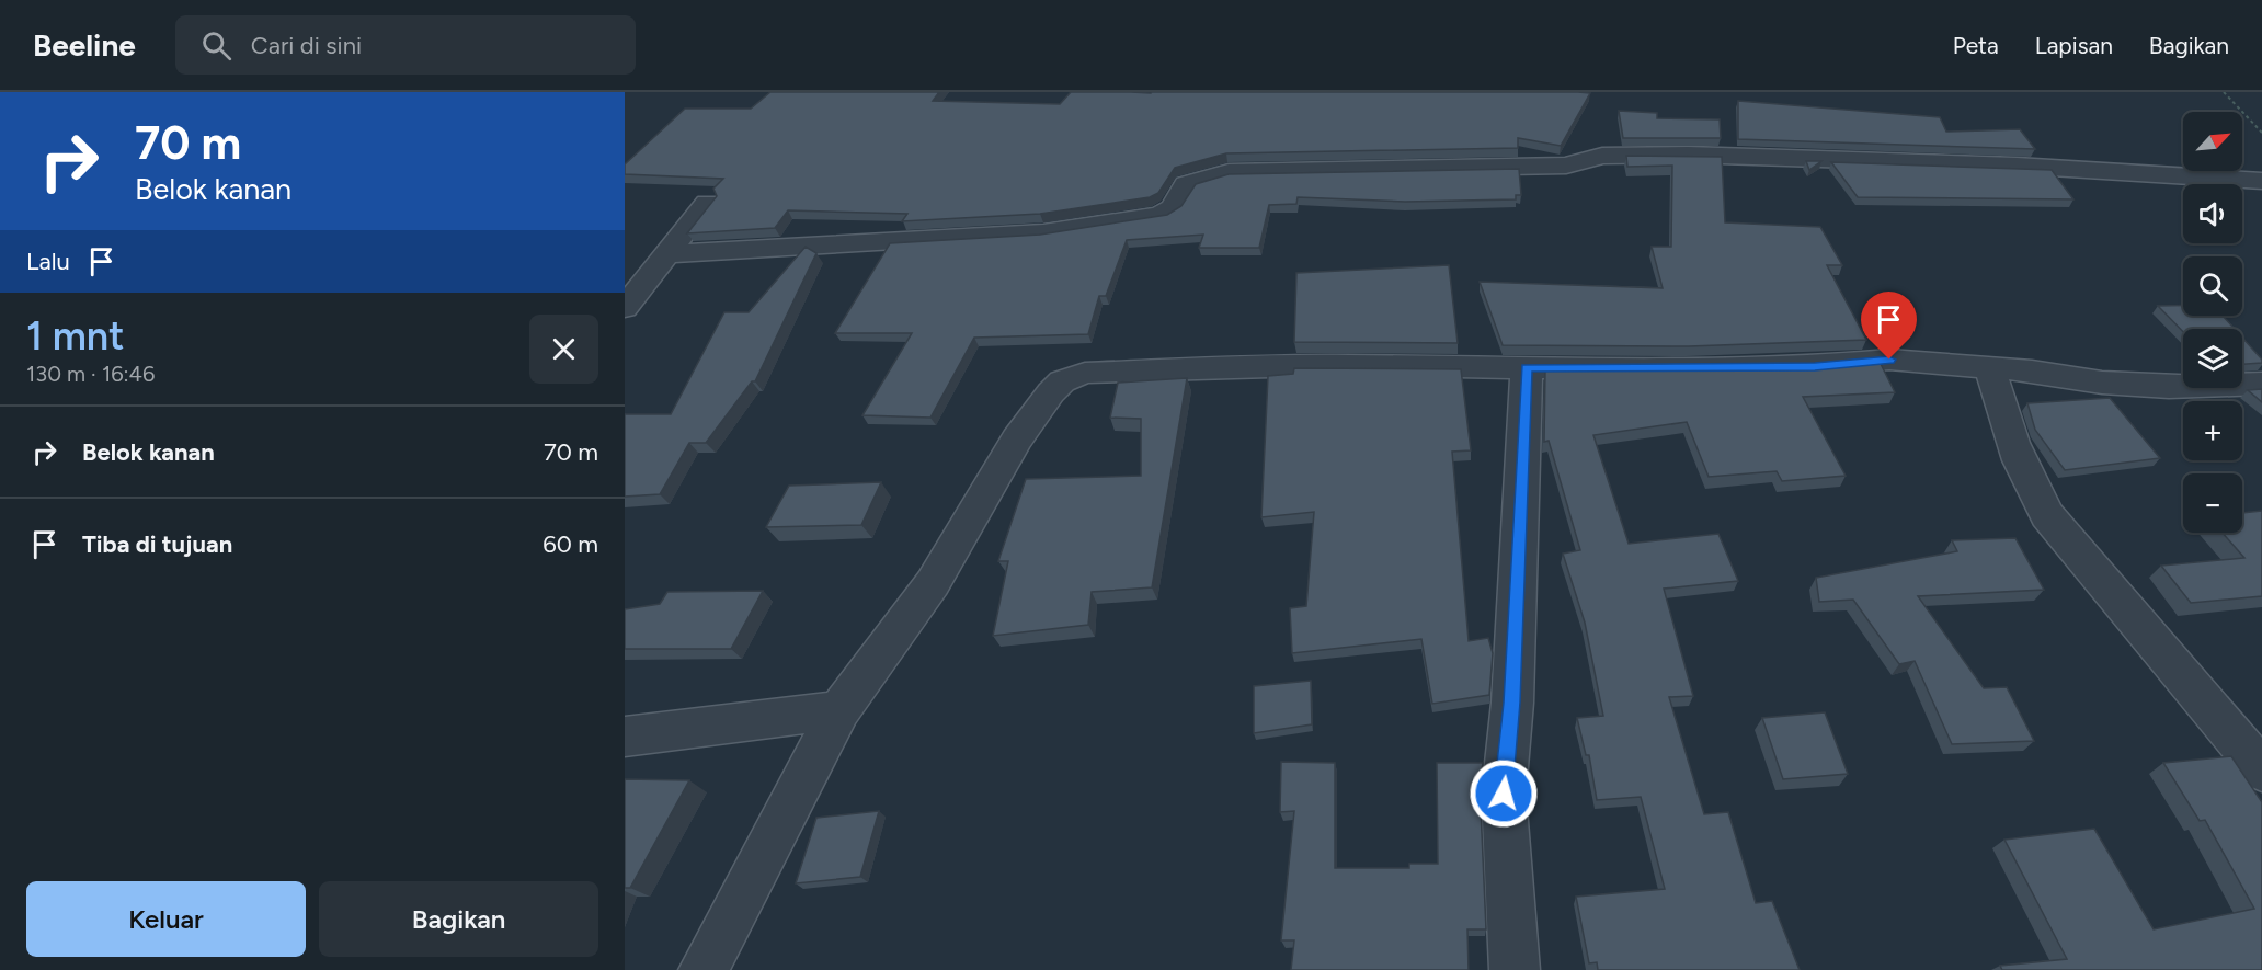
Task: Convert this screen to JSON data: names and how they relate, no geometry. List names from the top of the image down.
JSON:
{
  "north": "top right",
  "page": {
    "header": "Beeline",
    "search": "Cari di sini",
    "nav": ["Peta", "Lapisan", "Bagikan"],
    "turn": ["70 m", "Belok kanan"],
    "map_buttons": ["+", "−"],
    "then": "Lalu",
    "heading": ["1 mnt", "130 m · 16:46"],
    "list": [
      {
        "name": "Belok kanan",
        "value": "70 m"
      },
      {
        "name": "Tiba di tujuan",
        "value": "60 m"
      }
    ],
    "buttons": ["Keluar", "Bagikan"]
  }
}
